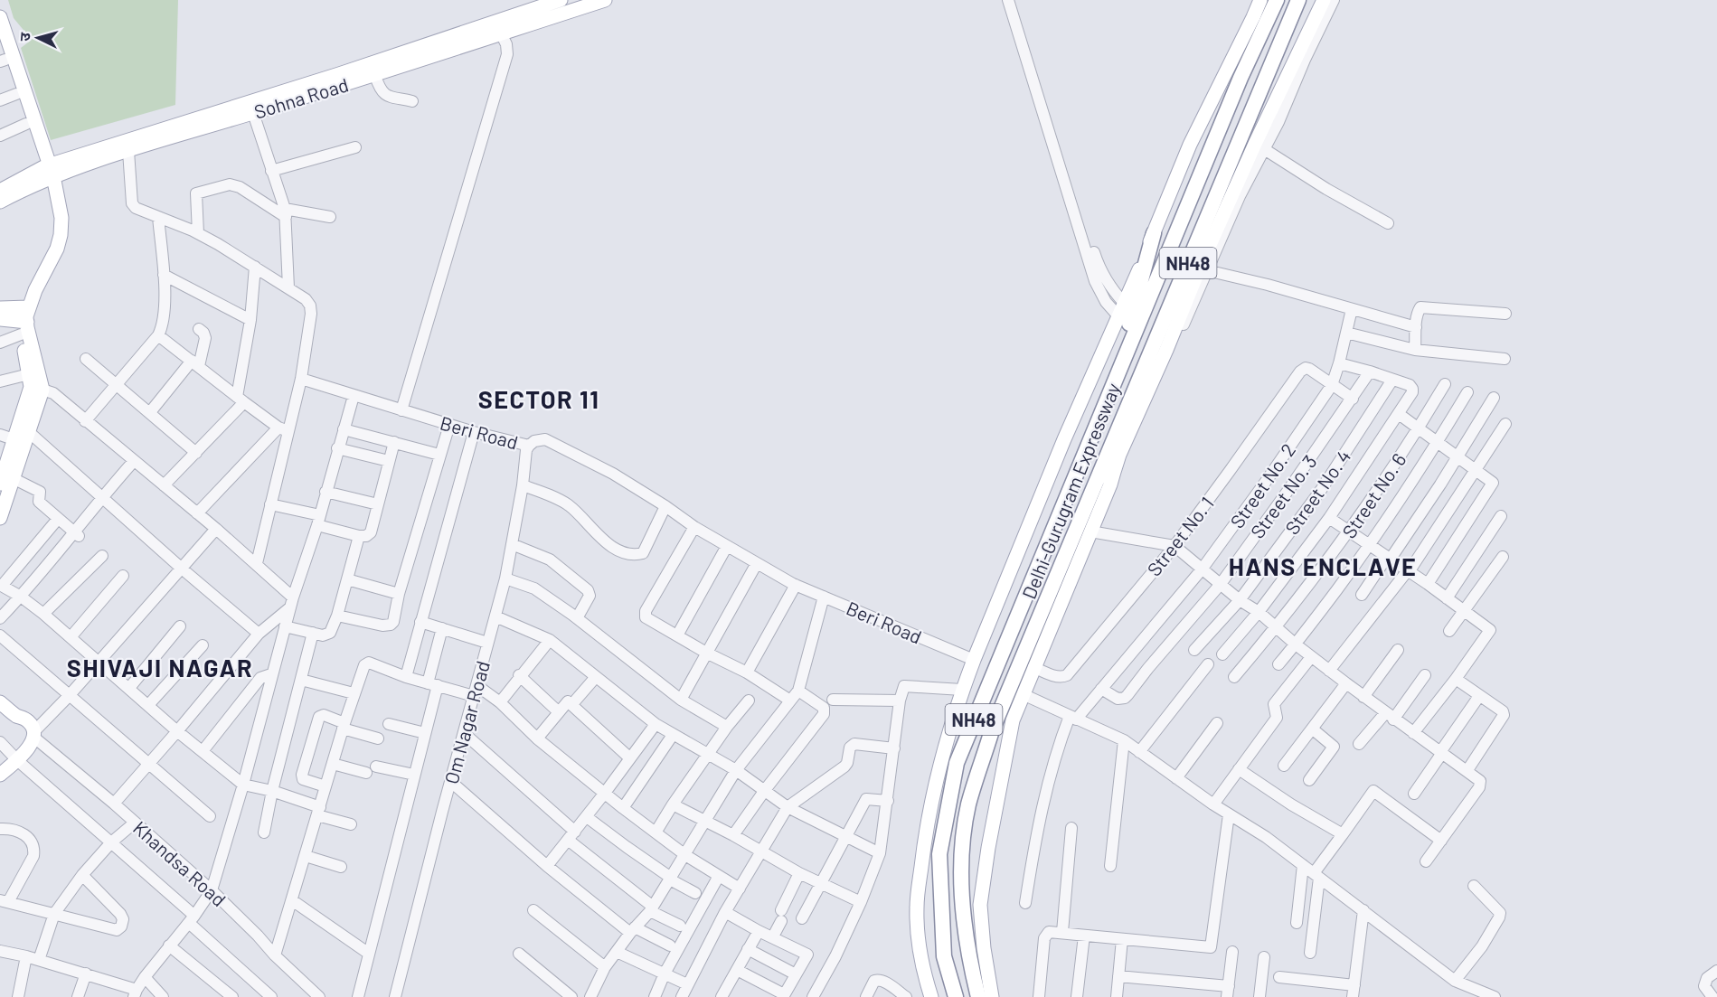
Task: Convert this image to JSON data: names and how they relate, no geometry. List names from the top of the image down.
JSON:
{
  "streets": {
    "highway": ["NH48", "Delhi-Gurugram Expressway"],
    "main road": ["Sohna Road"],
    "street": [
      "Beri Road",
      "Street No. 2",
      "Street No. 4",
      "Street No. 6",
      "Street No. 3",
      "Street No. 1",
      "Om Nagar Road",
      "Khandsa Road"
    ]
  },
  "crossings": [
    ["Beri Road", "Om Nagar Road"],
    ["Street No. 2", "Street No. 3"],
    ["Street No. 2", "Street No. 1"]
  ],
  "districts": ["SECTOR 11", "HANS ENCLAVE", "SHIVAJI NAGAR"],
  "north": "left"
}
